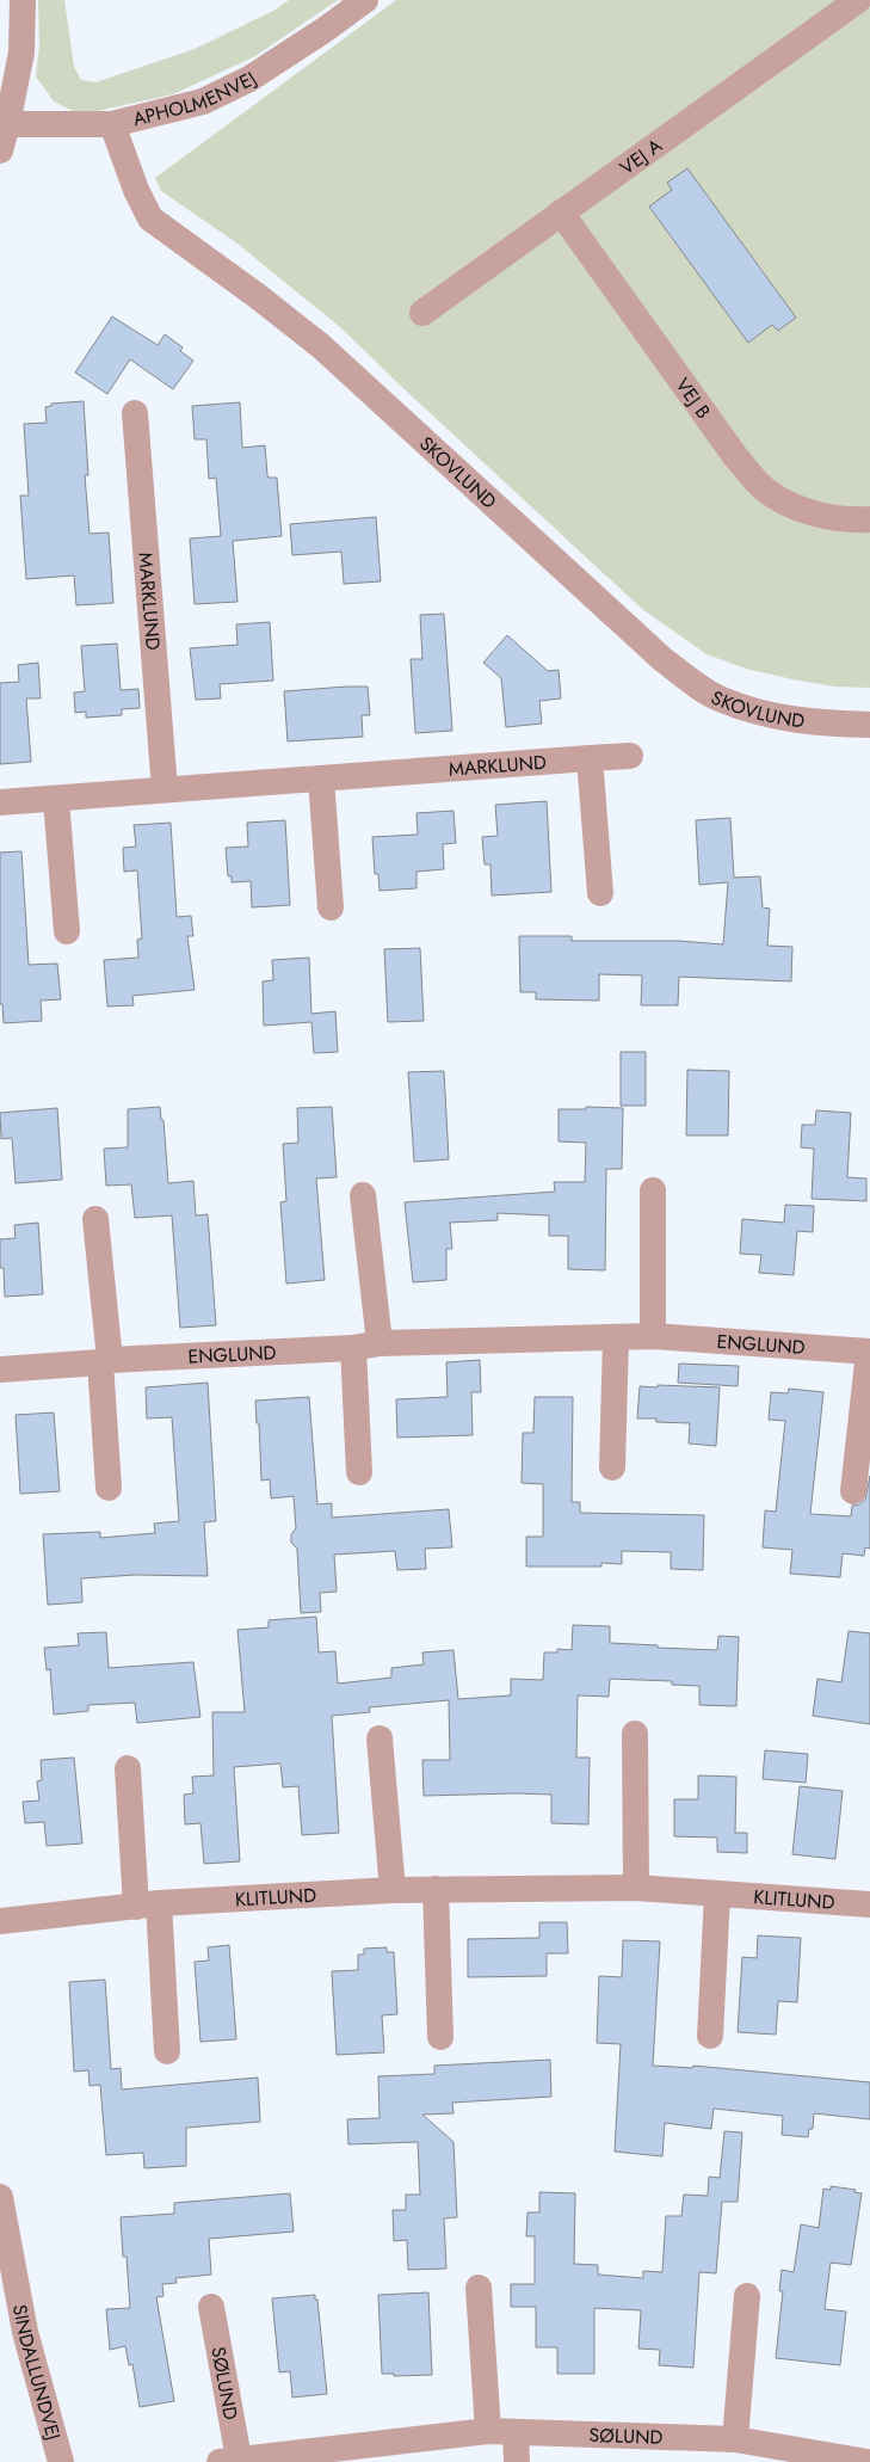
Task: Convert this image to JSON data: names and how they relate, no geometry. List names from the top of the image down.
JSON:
{
  "streets": {
    "street": [
      "APHOLMENVEJ",
      "VEJ A",
      "VEJ B",
      "SKOVLUND",
      "MARKLUND",
      "ENGLUND",
      "KLITLUND",
      "SINDALLUNDVEJ",
      "SØLUND"
    ]
  },
  "crossings": [
    ["APHOLMENVEJ", "SKOVLUND"],
    ["VEJ A", "VEJ B"]
  ]
}
